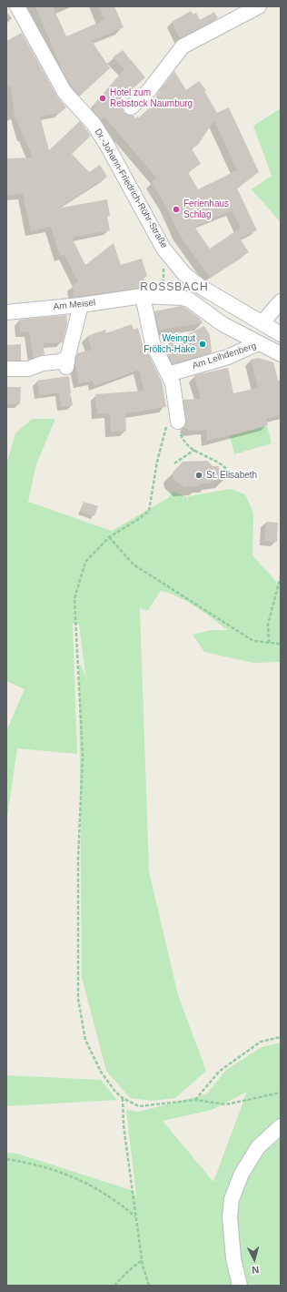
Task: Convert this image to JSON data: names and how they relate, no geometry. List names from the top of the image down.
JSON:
{
  "streets": {
    "street": ["Dr.-Johann-Friedrich-Röhr-Straße", "Am Meisel", "Am Leihdenberg"]
  },
  "crossings": [
    ["Am Meisel", "Am Leihdenberg"]
  ],
  "districts": ["ROSSBACH"],
  "places": [
    "Hotel zum Rebstock Naumburg",
    "Ferienhaus Schlag",
    "Weingut Frölich-Hake",
    "St. Elisabeth"
  ],
  "north": "bottom"
}
